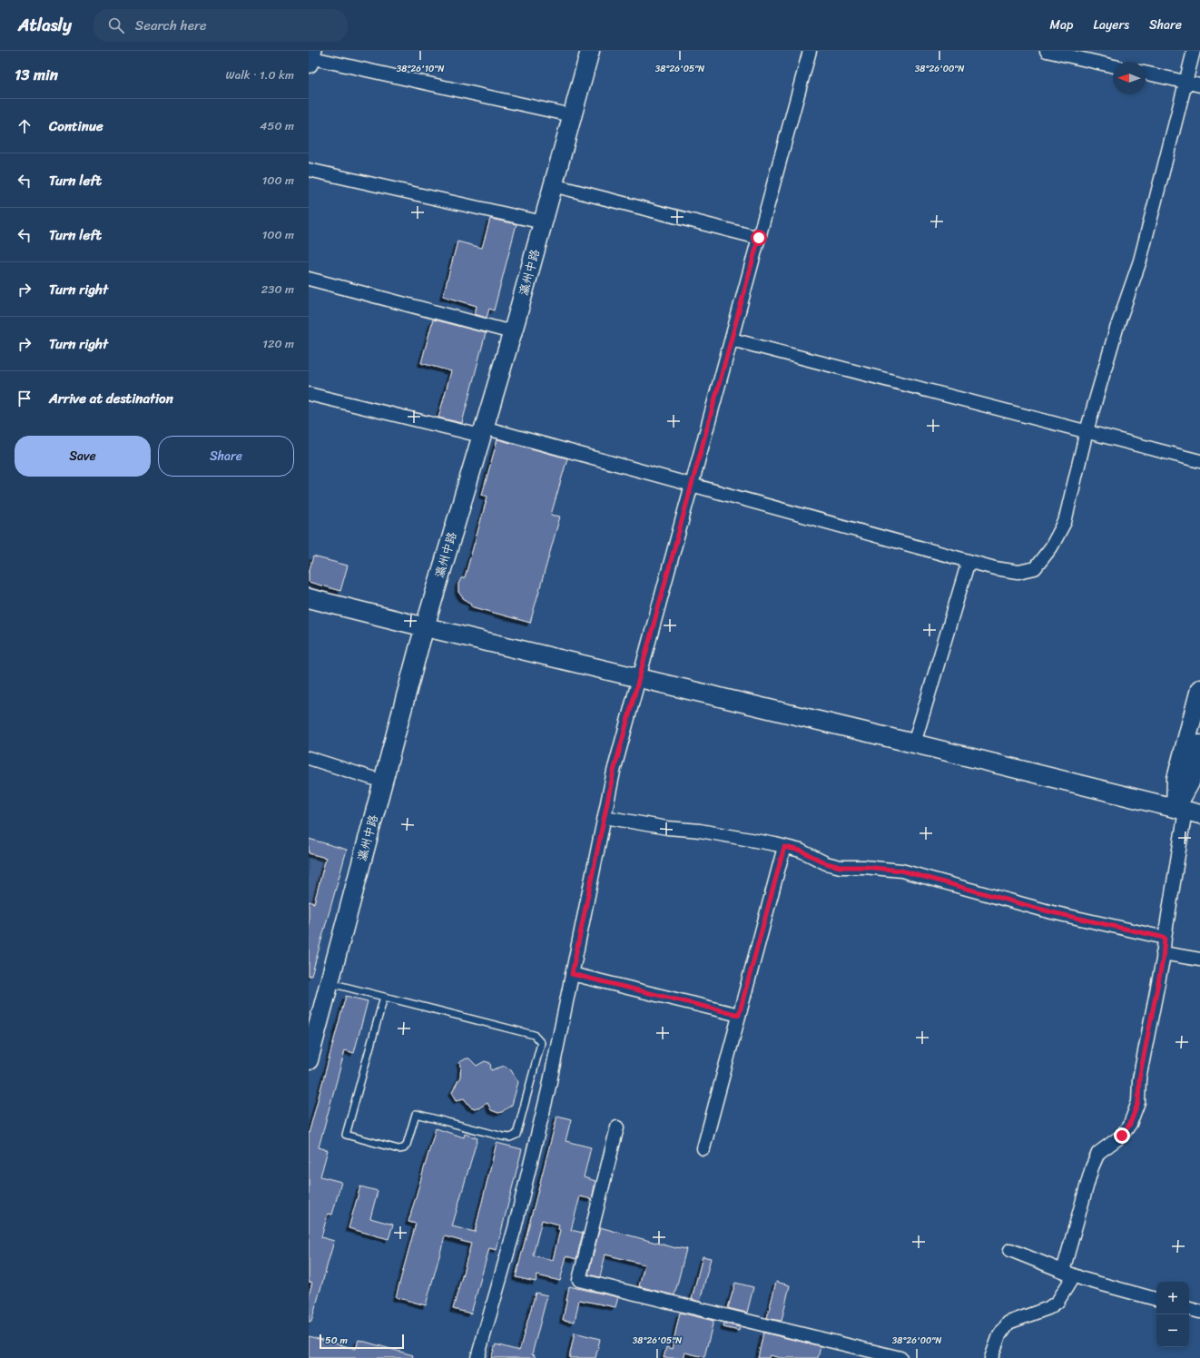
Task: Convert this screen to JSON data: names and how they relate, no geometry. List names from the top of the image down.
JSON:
{
  "streets": {
    "street": ["瀛州中路"]
  },
  "scale_bar": "50 m",
  "north": "left",
  "page": {
    "header": "Atlasly",
    "search": "Search here",
    "nav": ["Map", "Layers", "Share"],
    "heading": ["13 min", "Walk · 1.0 km"],
    "list": [
      ["Continue", "450 m"],
      ["Turn left", "100 m"],
      ["Turn left", "100 m"],
      ["Turn right", "230 m"],
      ["Turn right", "120 m"],
      "Arrive at destination"
    ],
    "buttons": ["Save", "Share"],
    "map_buttons": ["+", "−"],
    "scale": "50 m"
  },
  "coordinates": ["38°26'10\"N", "38°26'05\"N", "38°26'00\"N"]
}
